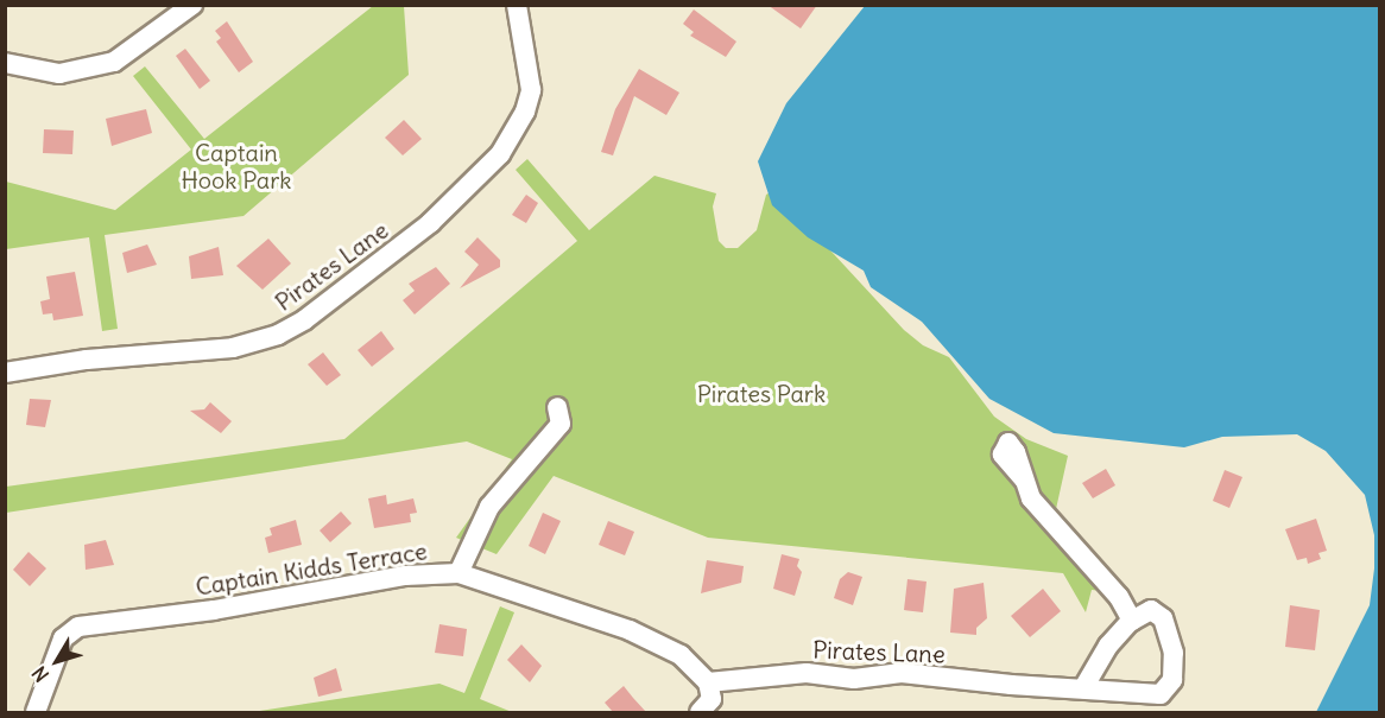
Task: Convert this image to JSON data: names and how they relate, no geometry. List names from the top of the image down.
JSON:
{
  "streets": {
    "street": ["Pirates Lane", "Captain Kidds Terrace"]
  },
  "crossings": [
    ["Pirates Lane", "Captain Kidds Terrace"]
  ],
  "parks": ["Captain Hook Park", "Pirates Park"],
  "north": "bottom left"
}
